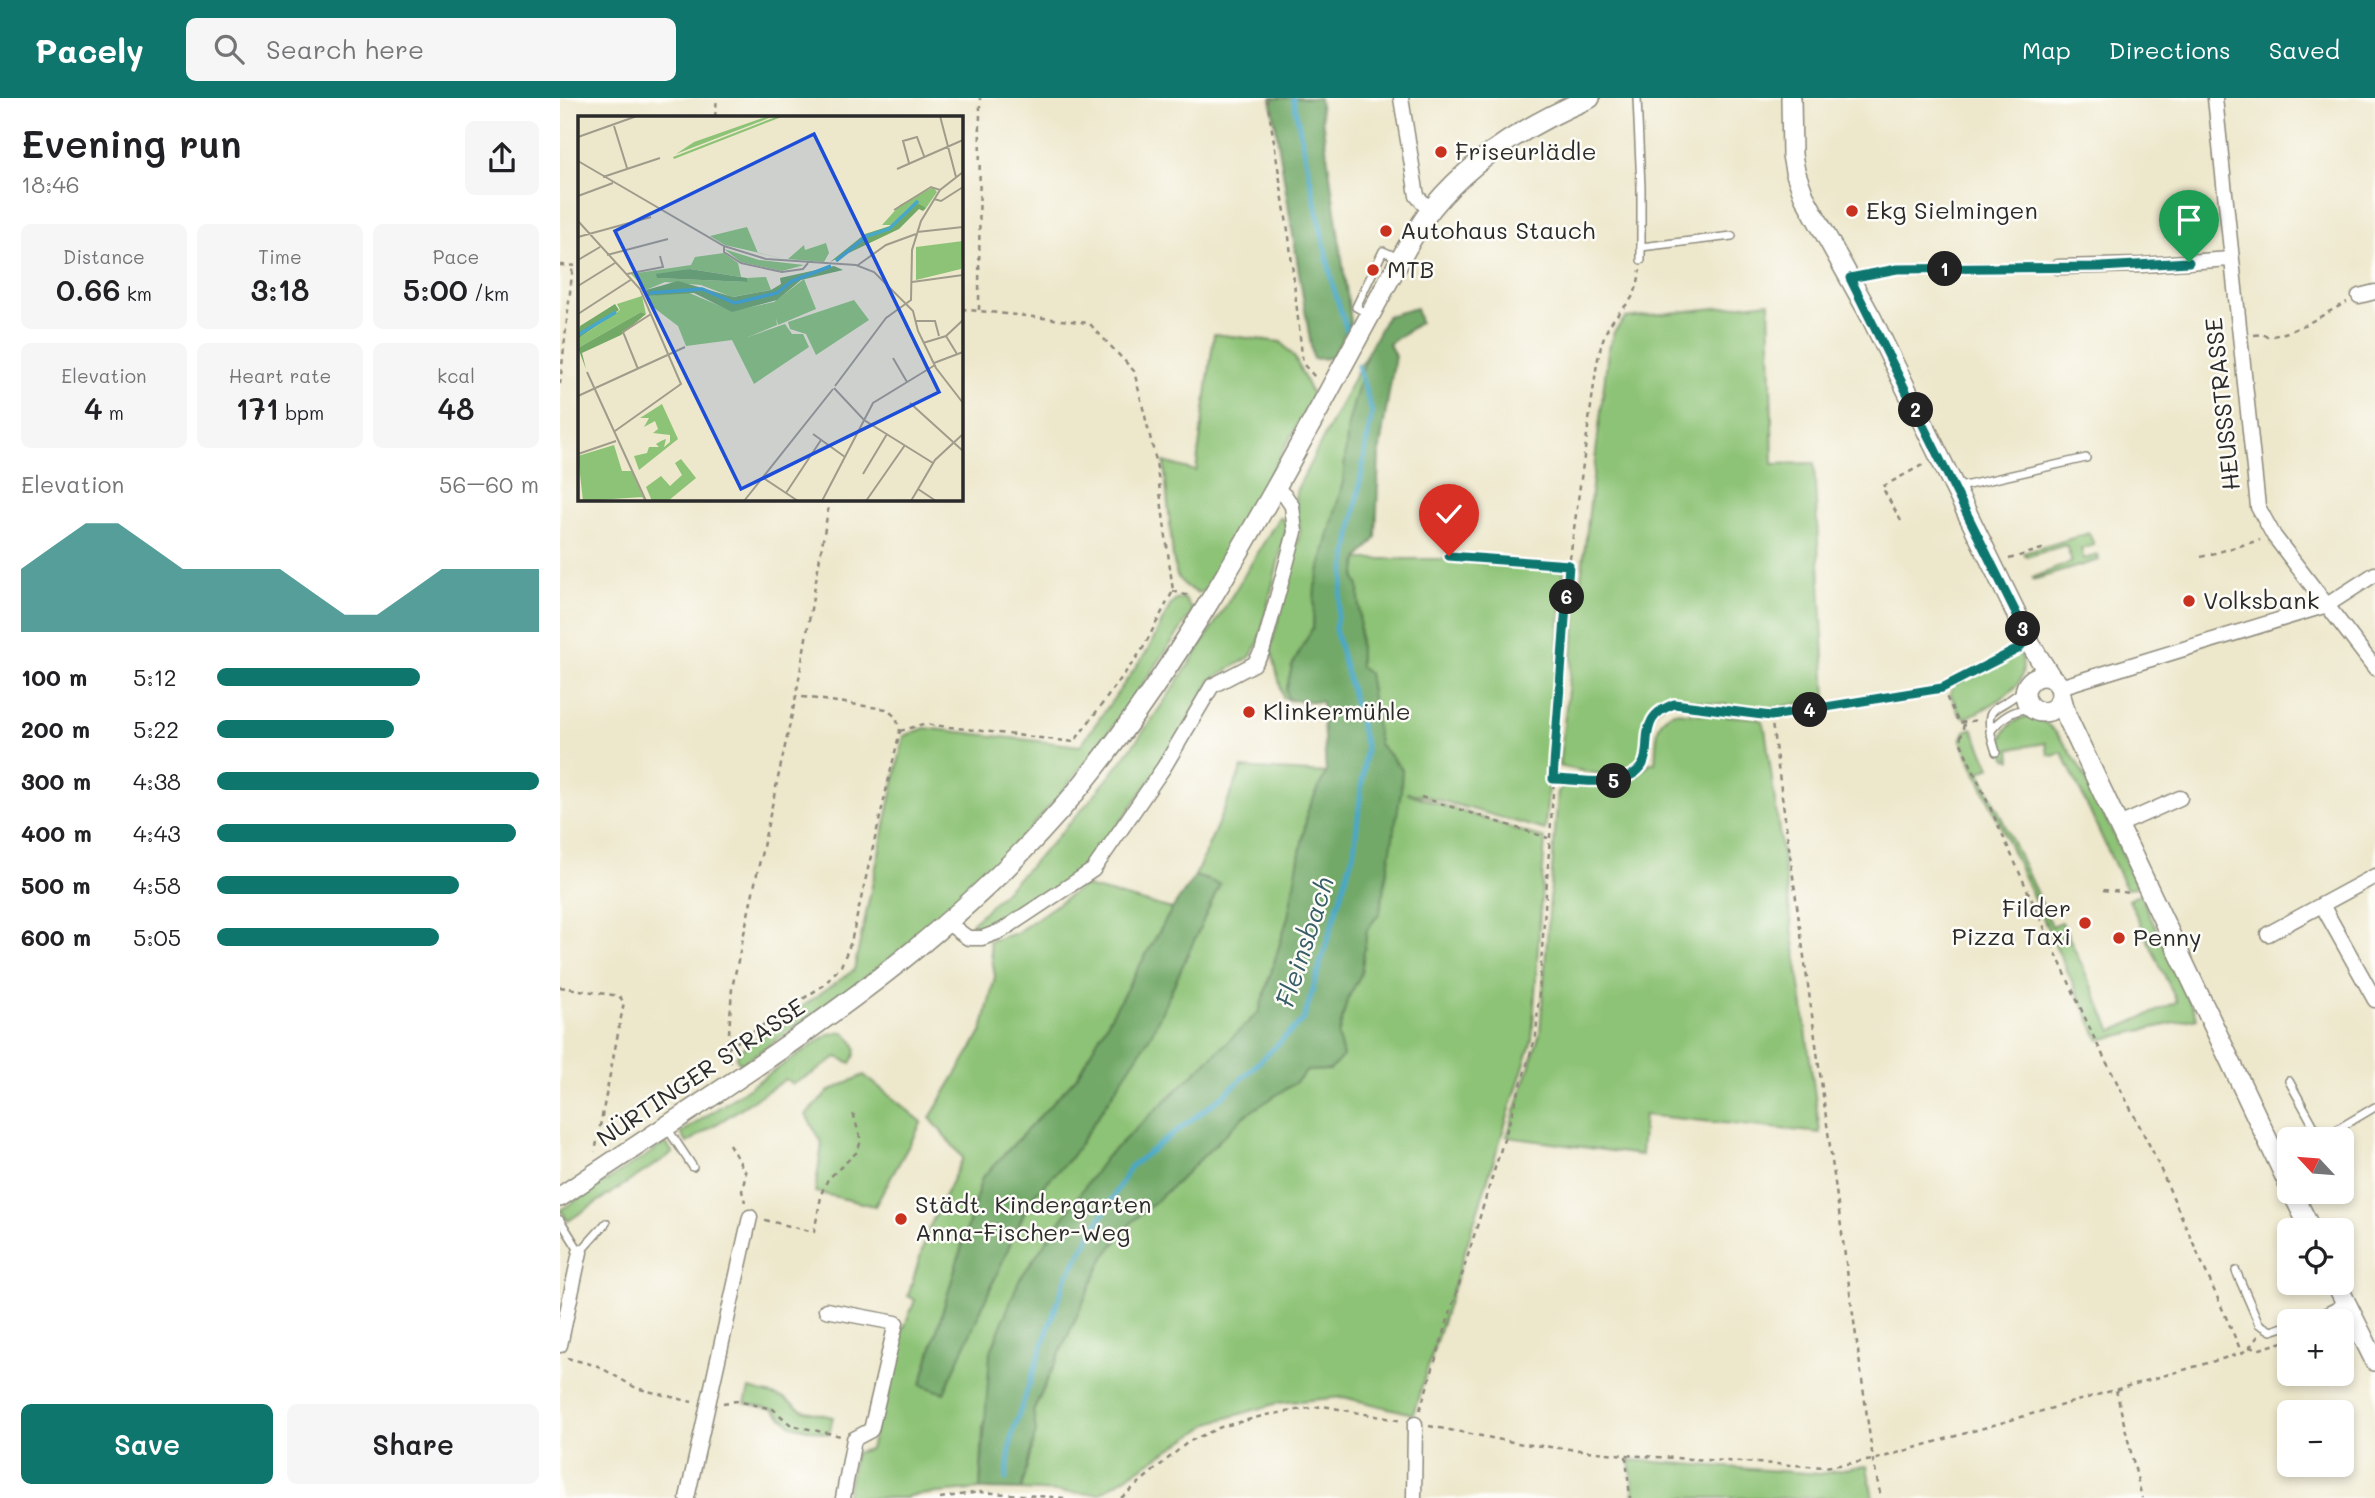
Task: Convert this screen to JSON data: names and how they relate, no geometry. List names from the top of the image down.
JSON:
{
  "streets": {
    "main road": ["NÜRTINGER STRASSE"],
    "street": ["HEUSSSTRASSE"]
  },
  "water": ["Fleinsbach"],
  "places": [
    "Friseurlädle",
    "Ekg Sielmingen",
    "Autohaus Stauch",
    "MTB",
    "Volksbank",
    "Klinkermühle",
    "Filder Pizza Taxi",
    "Penny",
    "Städt. Kindergarten Anna-Fischer-Weg"
  ],
  "north": "top left",
  "page": {
    "header": "Pacely",
    "search": "Search here",
    "nav": ["Map", "Directions", "Saved"],
    "heading": ["Evening run", "18:46"],
    "stats": [
      ["Distance", "0.66 km"],
      ["Time", "3:18"],
      ["Pace", "5:00 /km"],
      ["Elevation", "4 m"],
      ["Heart rate", "171 bpm"],
      ["kcal", "48"]
    ],
    "pins": [
      "1",
      "2",
      "6",
      "3",
      "4",
      "5"
    ],
    "chart": ["Elevation", "56–60 m"],
    "list": [
      {
        "name": "100 m",
        "note": "5:12"
      },
      {
        "name": "200 m",
        "note": "5:22"
      },
      {
        "name": "300 m",
        "note": "4:38"
      },
      {
        "name": "400 m",
        "note": "4:43"
      },
      {
        "name": "500 m",
        "note": "4:58"
      },
      {
        "name": "600 m",
        "note": "5:05"
      }
    ],
    "map_buttons": ["+", "−"],
    "buttons": ["Save", "Share"]
  }
}
